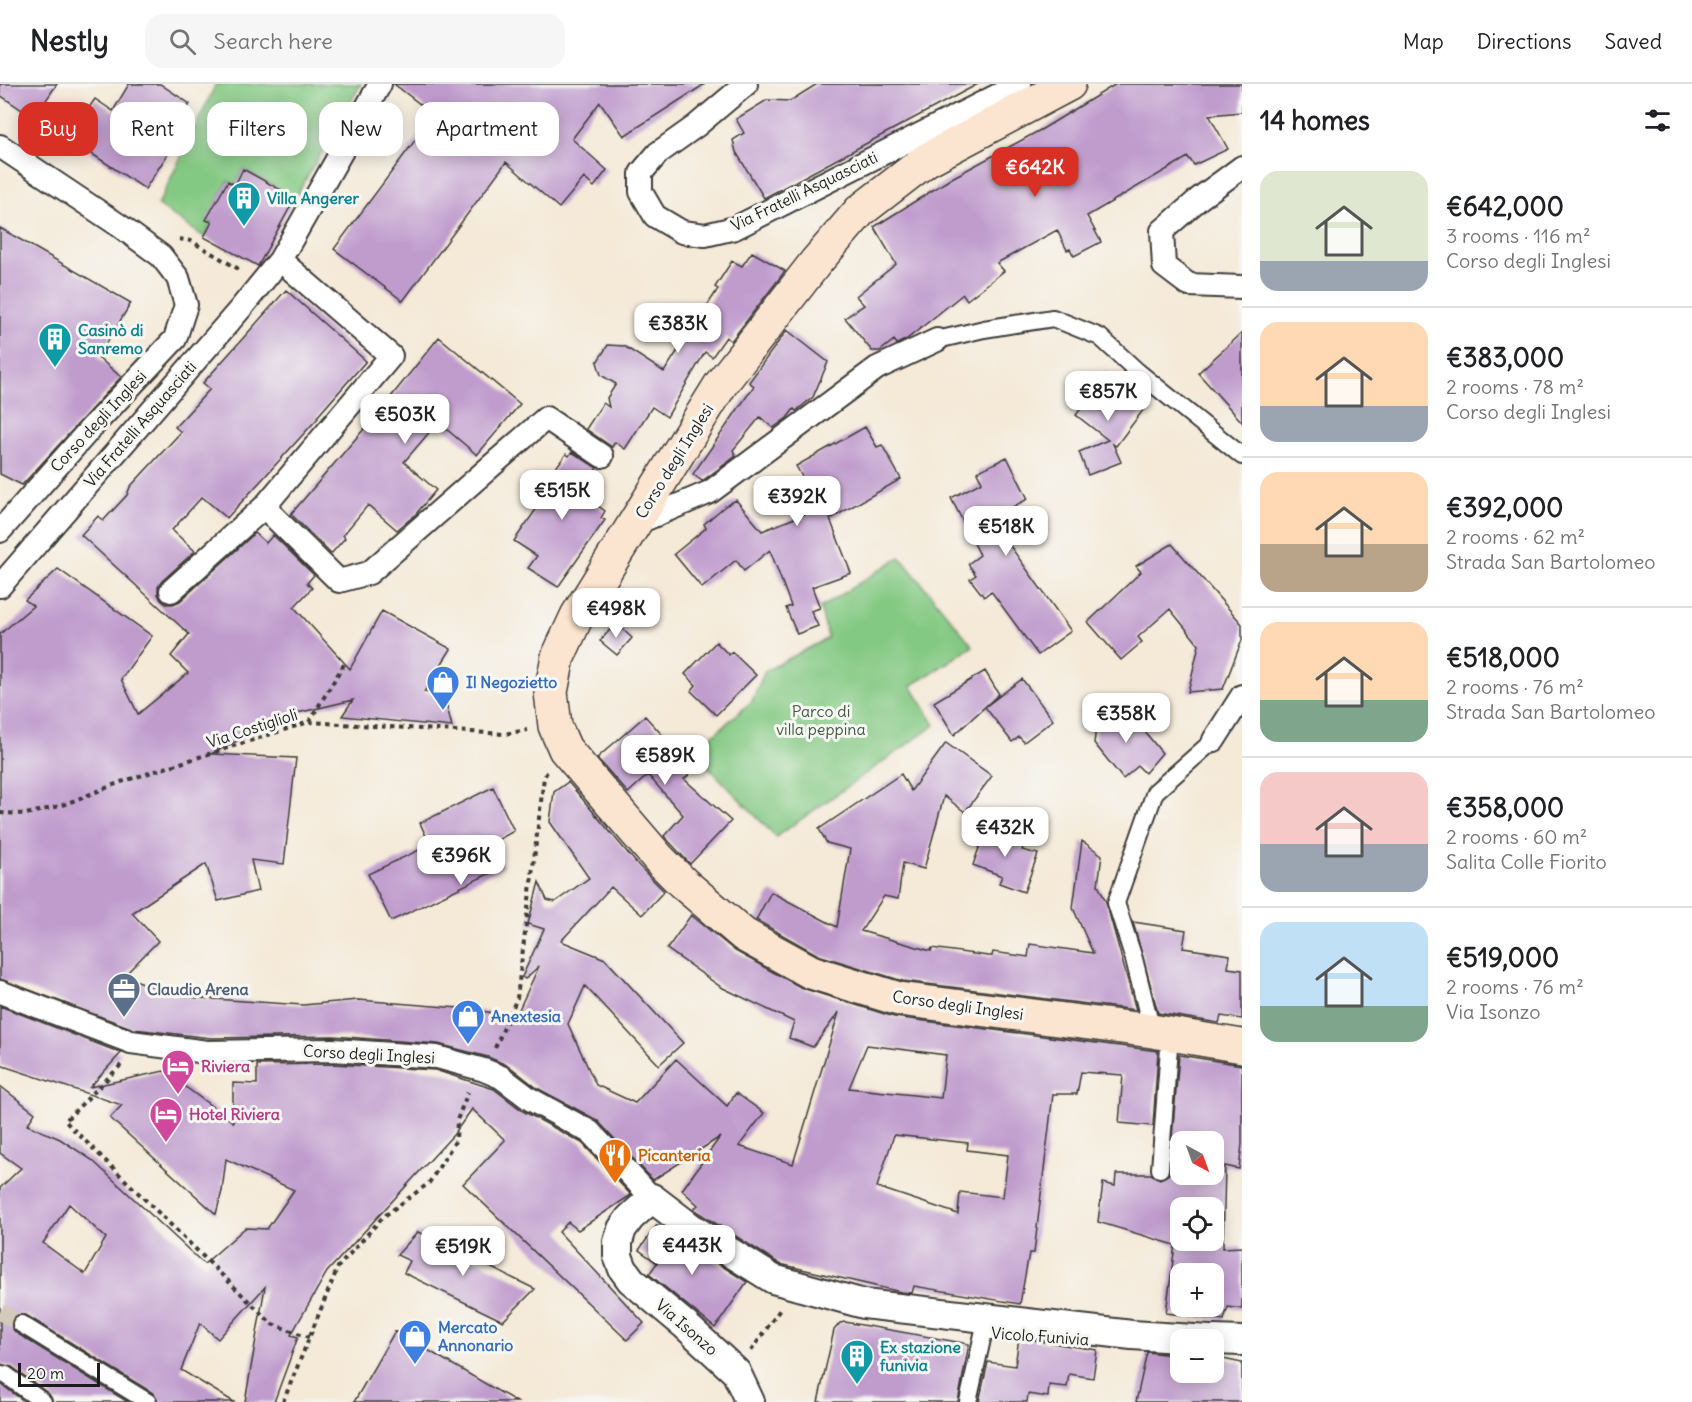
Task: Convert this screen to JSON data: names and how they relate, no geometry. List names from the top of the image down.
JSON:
{
  "streets": {
    "main road": ["Corso degli Inglesi"],
    "street": ["Via Fratelli Asquasciati", "Via Isonzo", "Vicolo Funivia"],
    "path": ["Via Costiglioli"]
  },
  "crossings": [
    ["Corso degli Inglesi", "Via Costiglioli"],
    ["Corso degli Inglesi", "Via Isonzo"],
    ["Corso degli Inglesi", "Vicolo Funivia"]
  ],
  "parks": ["Parco di villa peppina"],
  "places": {
    "building": ["Villa Angerer", "Casinò di Sanremo", "Ex stazione funivia"],
    "shop": ["Il Negozietto", "Anextesia", "Mercato Annonario"],
    "office": ["Claudio Arena"],
    "hotel": ["Riviera", "Hotel Riviera"],
    "restaurant": ["Picanteria"]
  },
  "scale_bar": "20 m",
  "north": "bottom right",
  "page": {
    "header": "Nestly",
    "search": "Search here",
    "nav": ["Map", "Directions", "Saved"],
    "heading": "14 homes",
    "chip": [
      "Buy",
      "Rent",
      "Filters",
      "New",
      "Apartment"
    ],
    "price": [
      "€642K",
      "€383K",
      "€857K",
      "€503K",
      "€515K",
      "€392K",
      "€518K",
      "€498K",
      "€358K",
      "€589K",
      "€432K",
      "€396K",
      "€443K",
      "€519K"
    ],
    "list": [
      {
        "name": "€642,000",
        "note": "3 rooms · 116 m² · Corso degli Inglesi"
      },
      {
        "name": "€383,000",
        "note": "2 rooms · 78 m² · Corso degli Inglesi"
      },
      {
        "name": "€392,000",
        "note": "2 rooms · 62 m² · Strada San Bartolomeo"
      },
      {
        "name": "€518,000",
        "note": "2 rooms · 76 m² · Strada San Bartolomeo"
      },
      {
        "name": "€358,000",
        "note": "2 rooms · 60 m² · Salita Colle Fiorito"
      },
      {
        "name": "€519,000",
        "note": "2 rooms · 76 m² · Via Isonzo"
      }
    ],
    "map_buttons": ["+", "−"],
    "scale": "20 m"
  }
}
